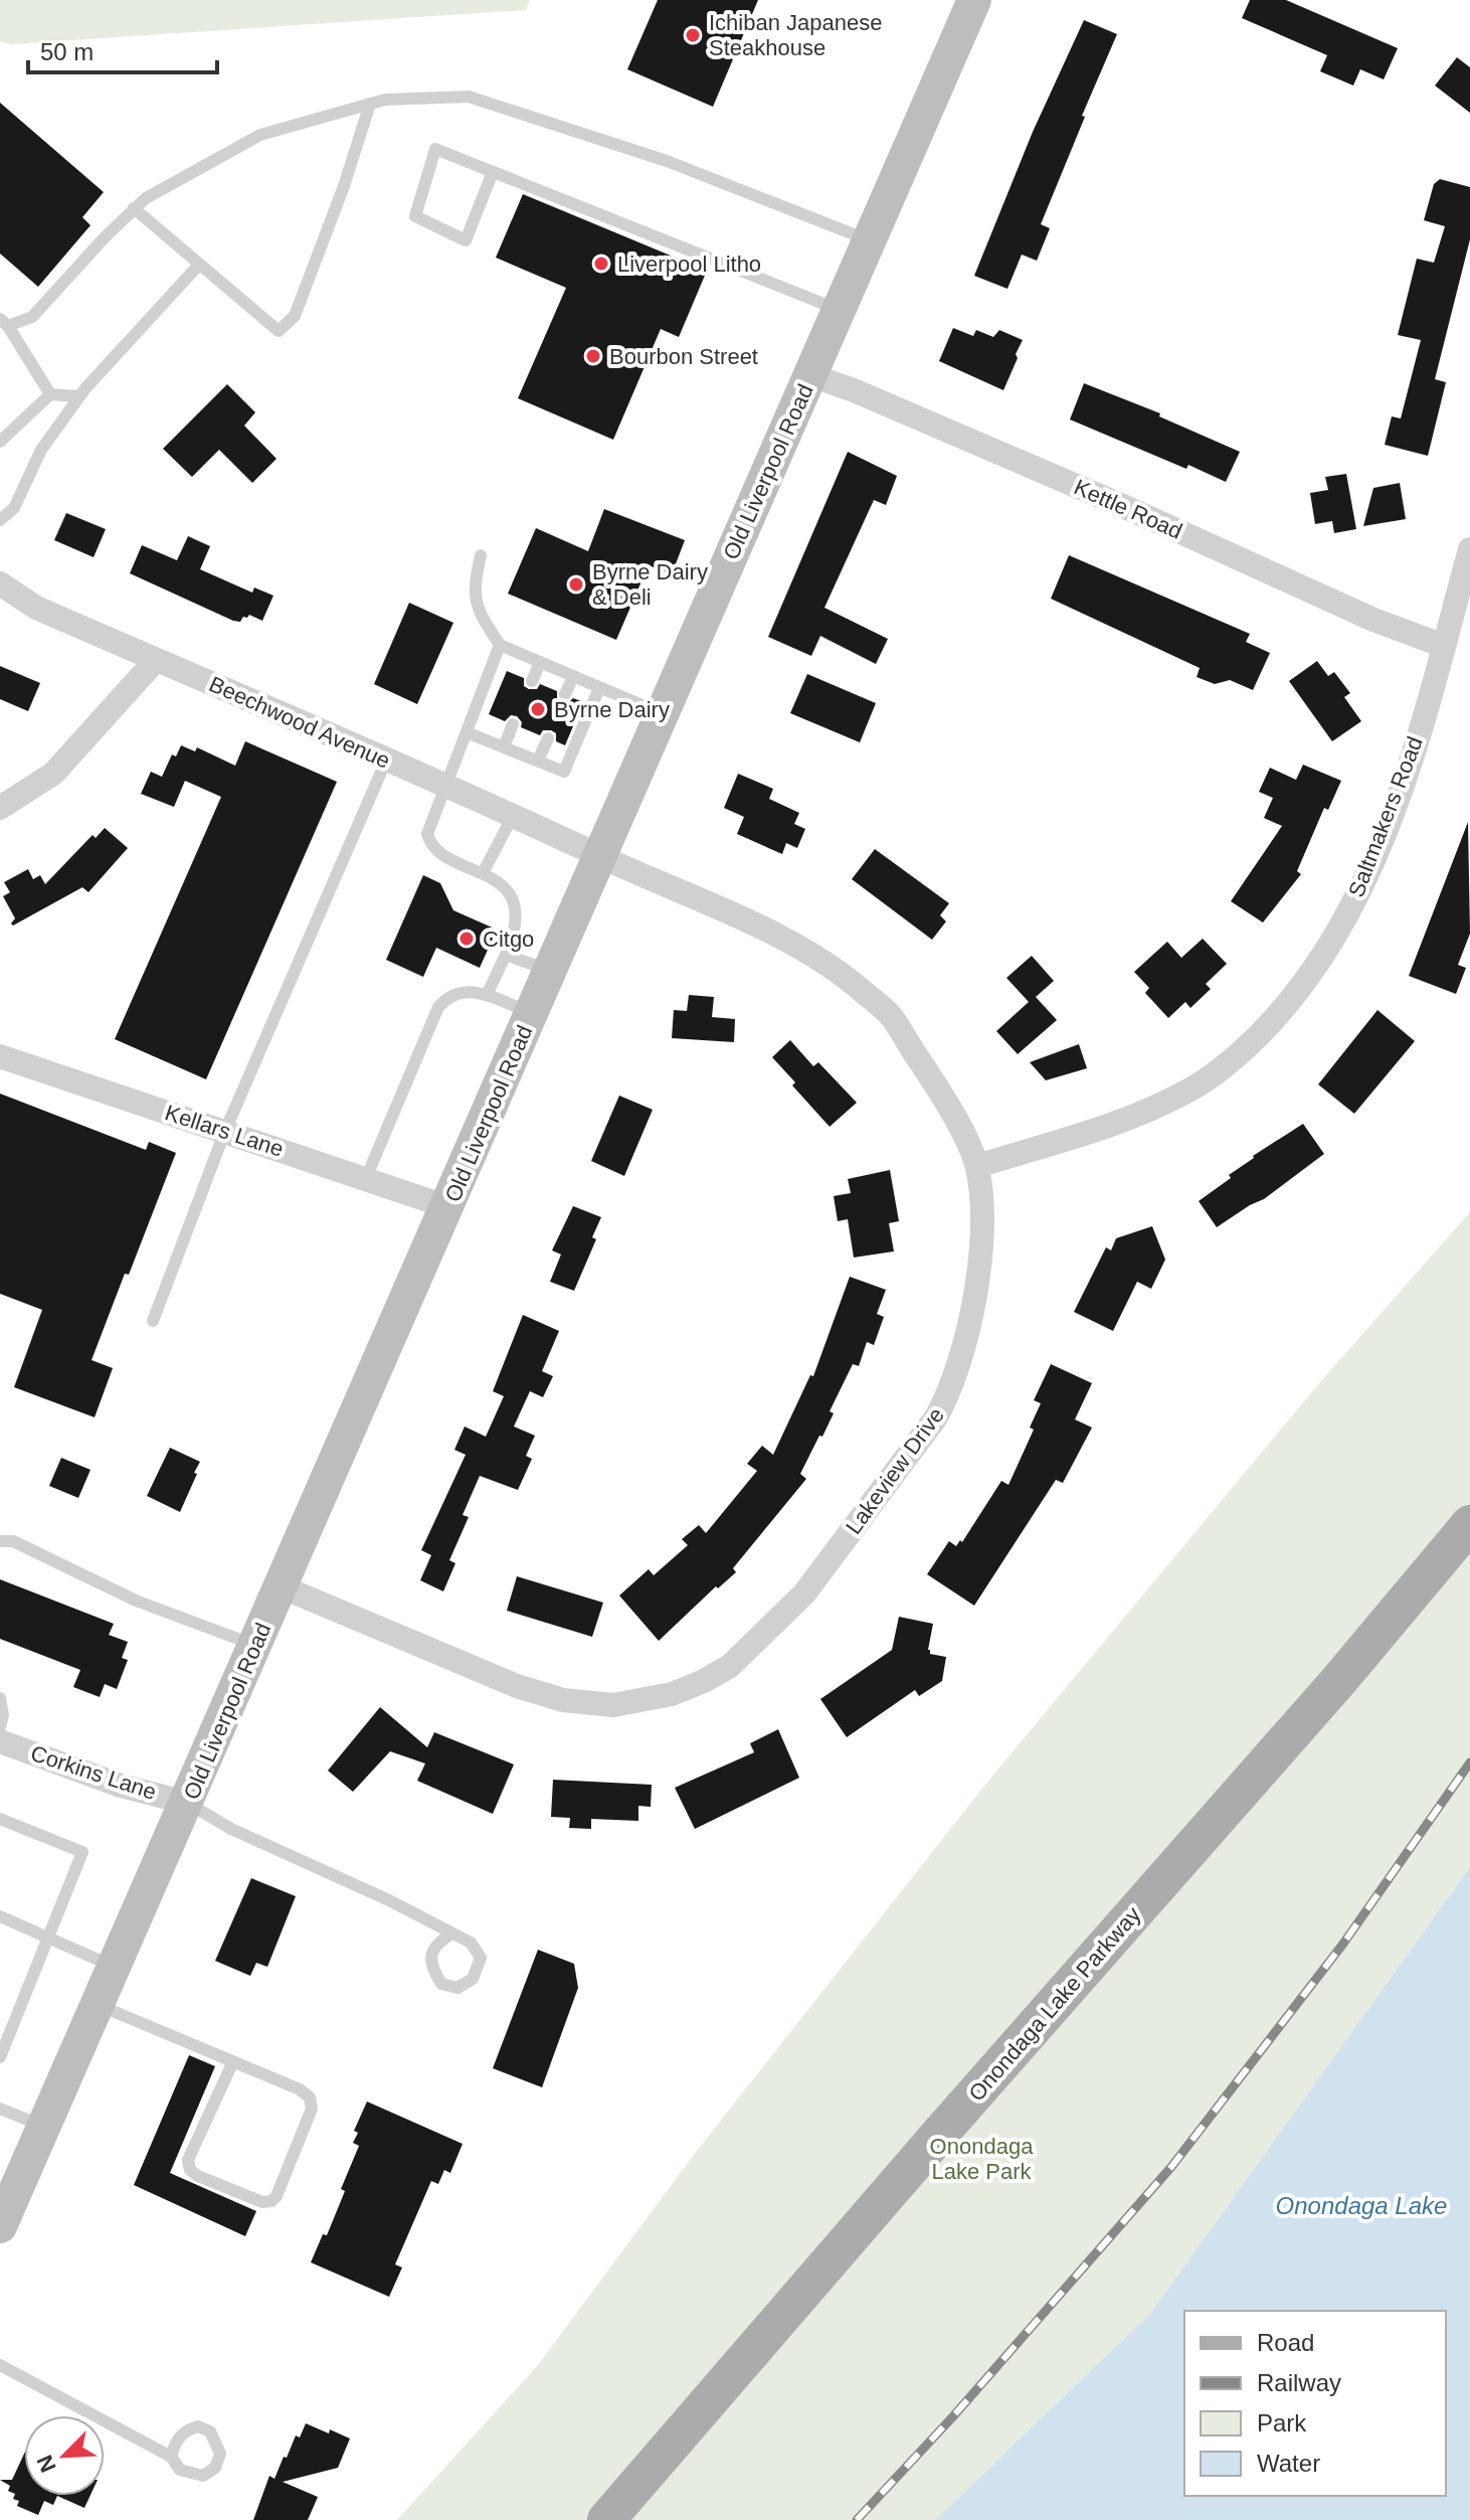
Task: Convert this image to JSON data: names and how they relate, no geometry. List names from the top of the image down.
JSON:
{
  "streets": {
    "main road": ["Old Liverpool Road", "Onondaga Lake Parkway"],
    "street": [
      "Kettle Road",
      "Beechwood Avenue",
      "Saltmakers Road",
      "Kellars Lane",
      "Lakeview Drive",
      "Corkins Lane"
    ]
  },
  "crossings": [
    ["Old Liverpool Road", "Kettle Road"],
    ["Old Liverpool Road", "Beechwood Avenue"],
    ["Old Liverpool Road", "Kellars Lane"],
    ["Old Liverpool Road", "Lakeview Drive"],
    ["Old Liverpool Road", "Corkins Lane"],
    ["Kettle Road", "Saltmakers Road"],
    ["Beechwood Avenue", "Lakeview Drive"],
    ["Saltmakers Road", "Lakeview Drive"]
  ],
  "water": ["Onondaga Lake"],
  "parks": ["Onondaga Lake Park"],
  "places": [
    "Ichiban Japanese Steakhouse",
    "Liverpool Litho",
    "Bourbon Street",
    "Byrne Dairy & Deli",
    "Byrne Dairy",
    "Citgo"
  ],
  "legend": [
    "Road",
    "Railway",
    "Park",
    "Water"
  ],
  "scale_bar": "50 m",
  "north": "bottom left"
}
